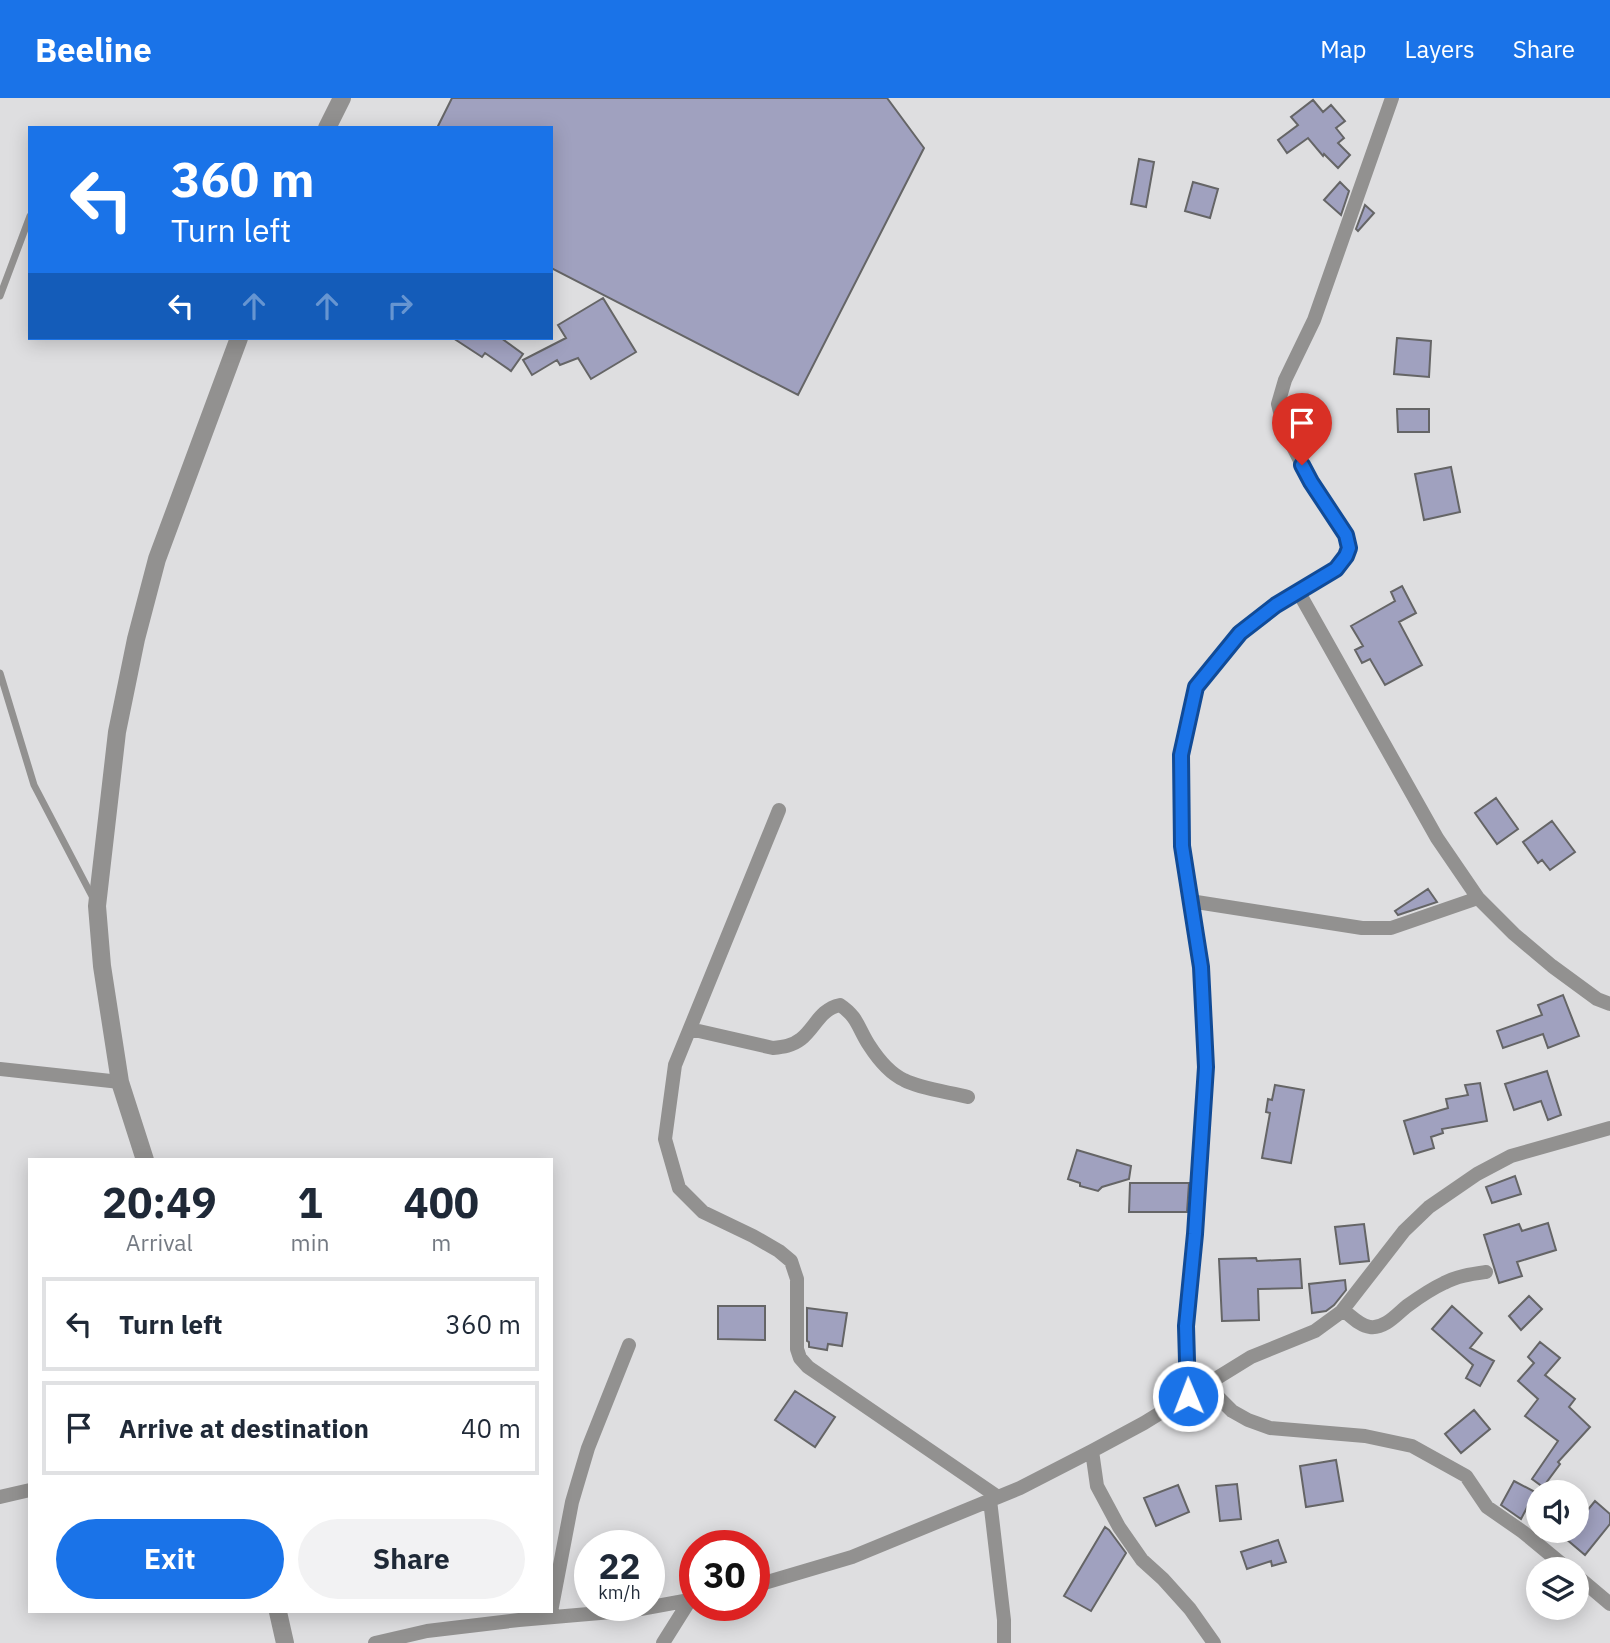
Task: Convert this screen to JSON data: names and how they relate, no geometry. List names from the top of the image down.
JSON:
{
  "page": {
    "header": "Beeline",
    "nav": ["Map", "Layers", "Share"],
    "turn": ["360 m", "Turn left"],
    "eta": [
      "20:49",
      "Arrival",
      "1",
      "min",
      "400",
      "m"
    ],
    "list": [
      {
        "name": "Turn left",
        "value": "360 m"
      },
      {
        "name": "Arrive at destination",
        "value": "40 m"
      }
    ],
    "buttons": ["Exit", "Share"],
    "speed": "22 km/h",
    "limit": "30"
  }
}
